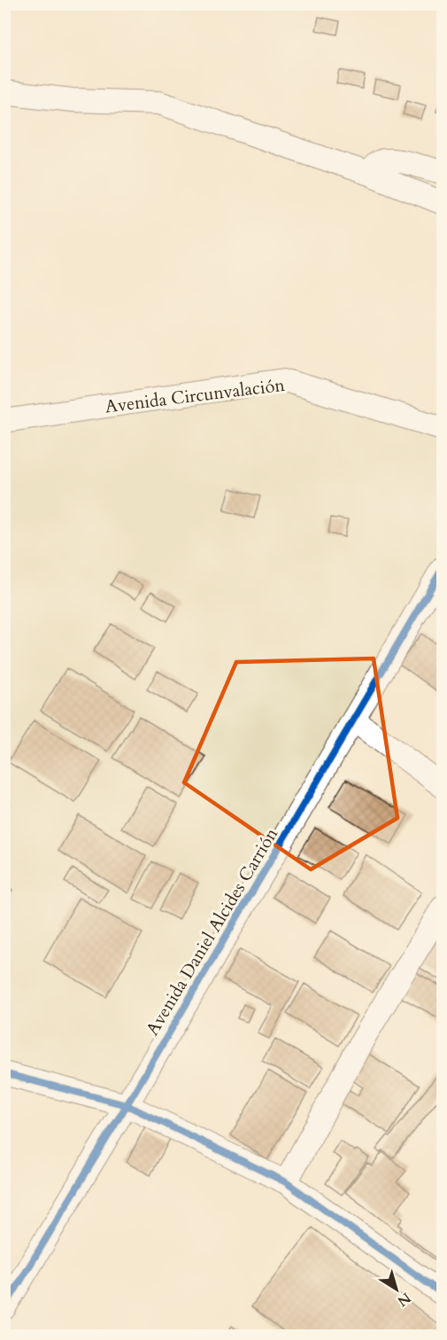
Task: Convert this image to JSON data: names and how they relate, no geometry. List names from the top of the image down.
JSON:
{
  "streets": {
    "street": ["Avenida Circunvalación", "Avenida Daniel Alcides Carrión"]
  },
  "north": "bottom right"
}
